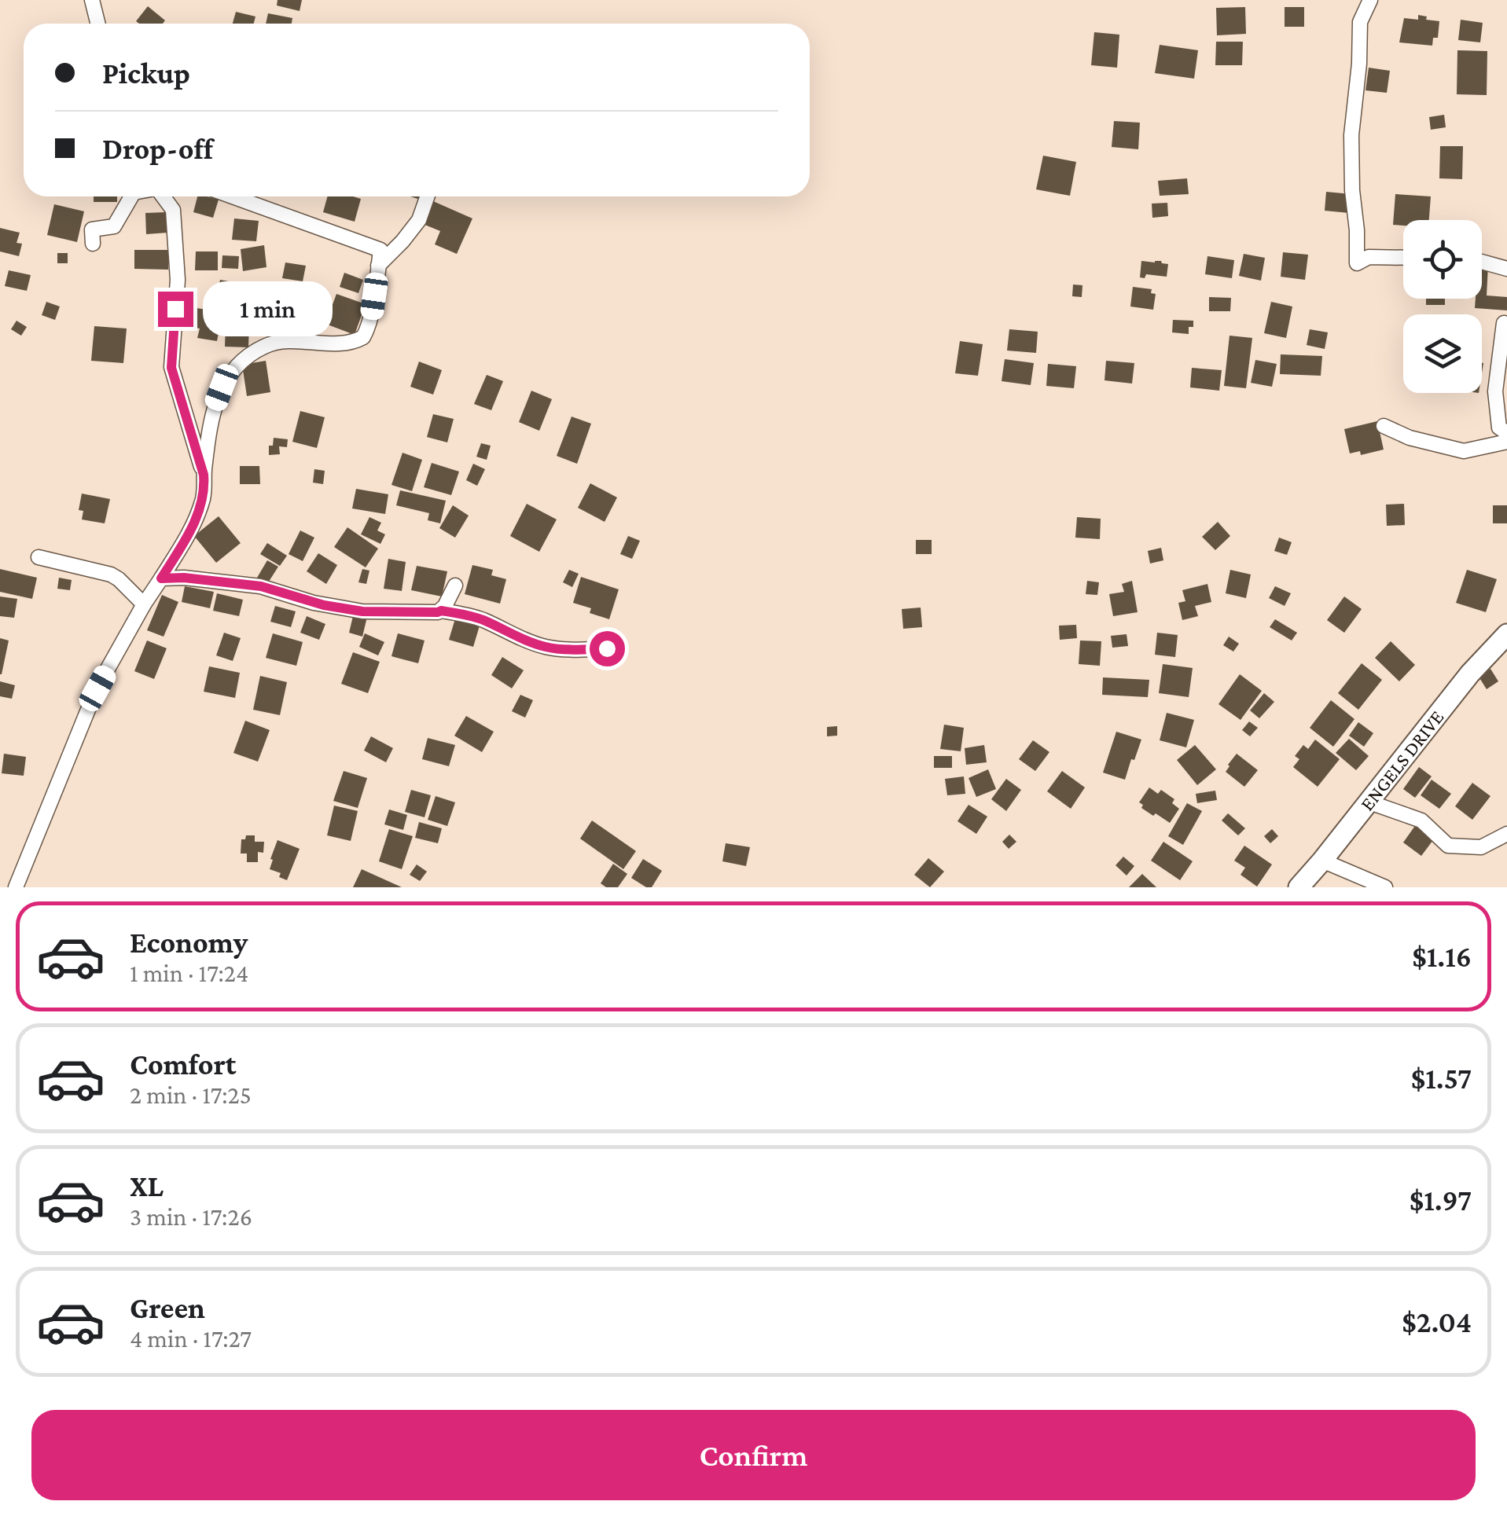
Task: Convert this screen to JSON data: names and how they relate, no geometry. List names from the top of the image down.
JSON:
{
  "streets": {
    "street": ["ENGELS DRIVE"]
  },
  "page": {
    "banner": ["Pickup", "Drop-off"],
    "bubble": "1 min",
    "list": [
      {
        "name": "Economy",
        "note": "1 min · 17:24",
        "value": "$1.16"
      },
      {
        "name": "Comfort",
        "note": "2 min · 17:25",
        "value": "$1.57"
      },
      {
        "name": "XL",
        "note": "3 min · 17:26",
        "value": "$1.97"
      },
      {
        "name": "Green",
        "note": "4 min · 17:27",
        "value": "$2.04"
      }
    ],
    "buttons": "Confirm"
  }
}
